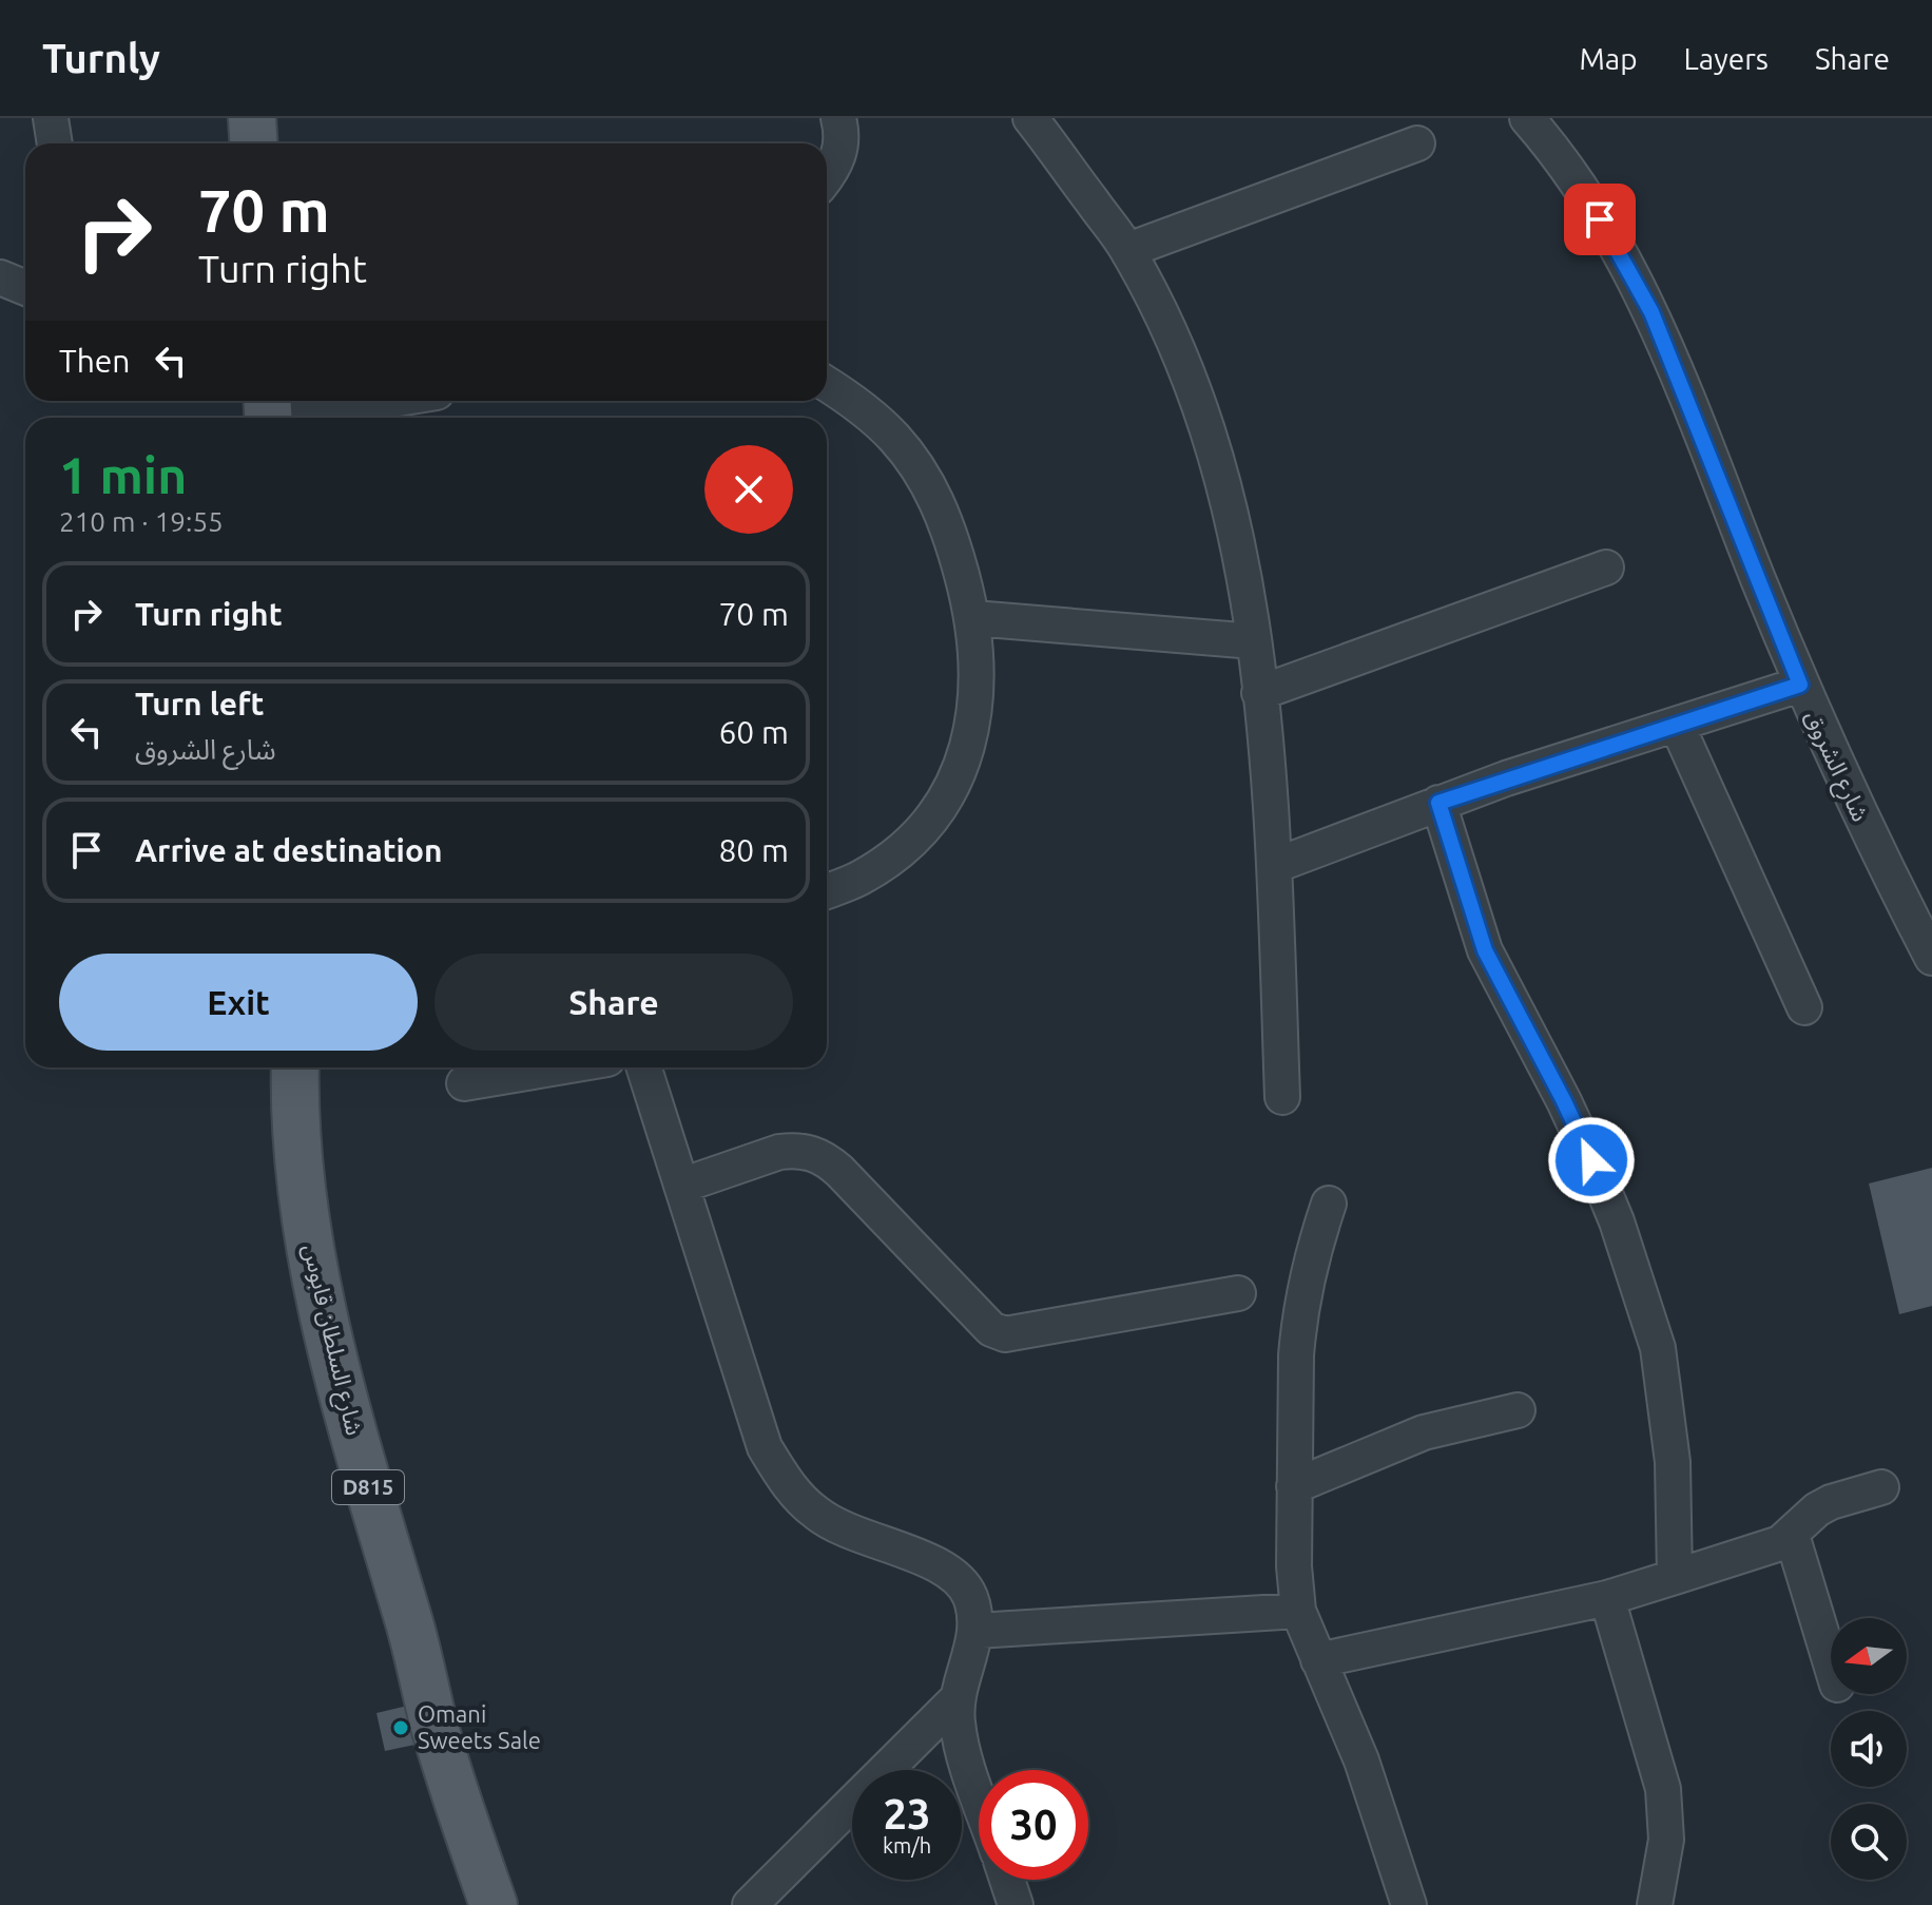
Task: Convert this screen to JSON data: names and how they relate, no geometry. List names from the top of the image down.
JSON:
{
  "streets": {
    "main road": ["شارع السلطان قابوس", "D815"],
    "street": ["شارع الشروق"]
  },
  "places": ["Omani Sweets Sale"],
  "north": "left",
  "page": {
    "header": "Turnly",
    "nav": ["Map", "Layers", "Share"],
    "turn": ["70 m", "Turn right"],
    "then": "Then",
    "heading": ["1 min", "210 m · 19:55"],
    "list": [
      {
        "name": "Turn right",
        "value": "70 m"
      },
      {
        "name": "Turn left",
        "note": "شارع الشروق",
        "value": "60 m"
      },
      {
        "name": "Arrive at destination",
        "value": "80 m"
      }
    ],
    "buttons": ["Exit", "Share"],
    "speed": "23 km/h",
    "limit": "30"
  }
}
